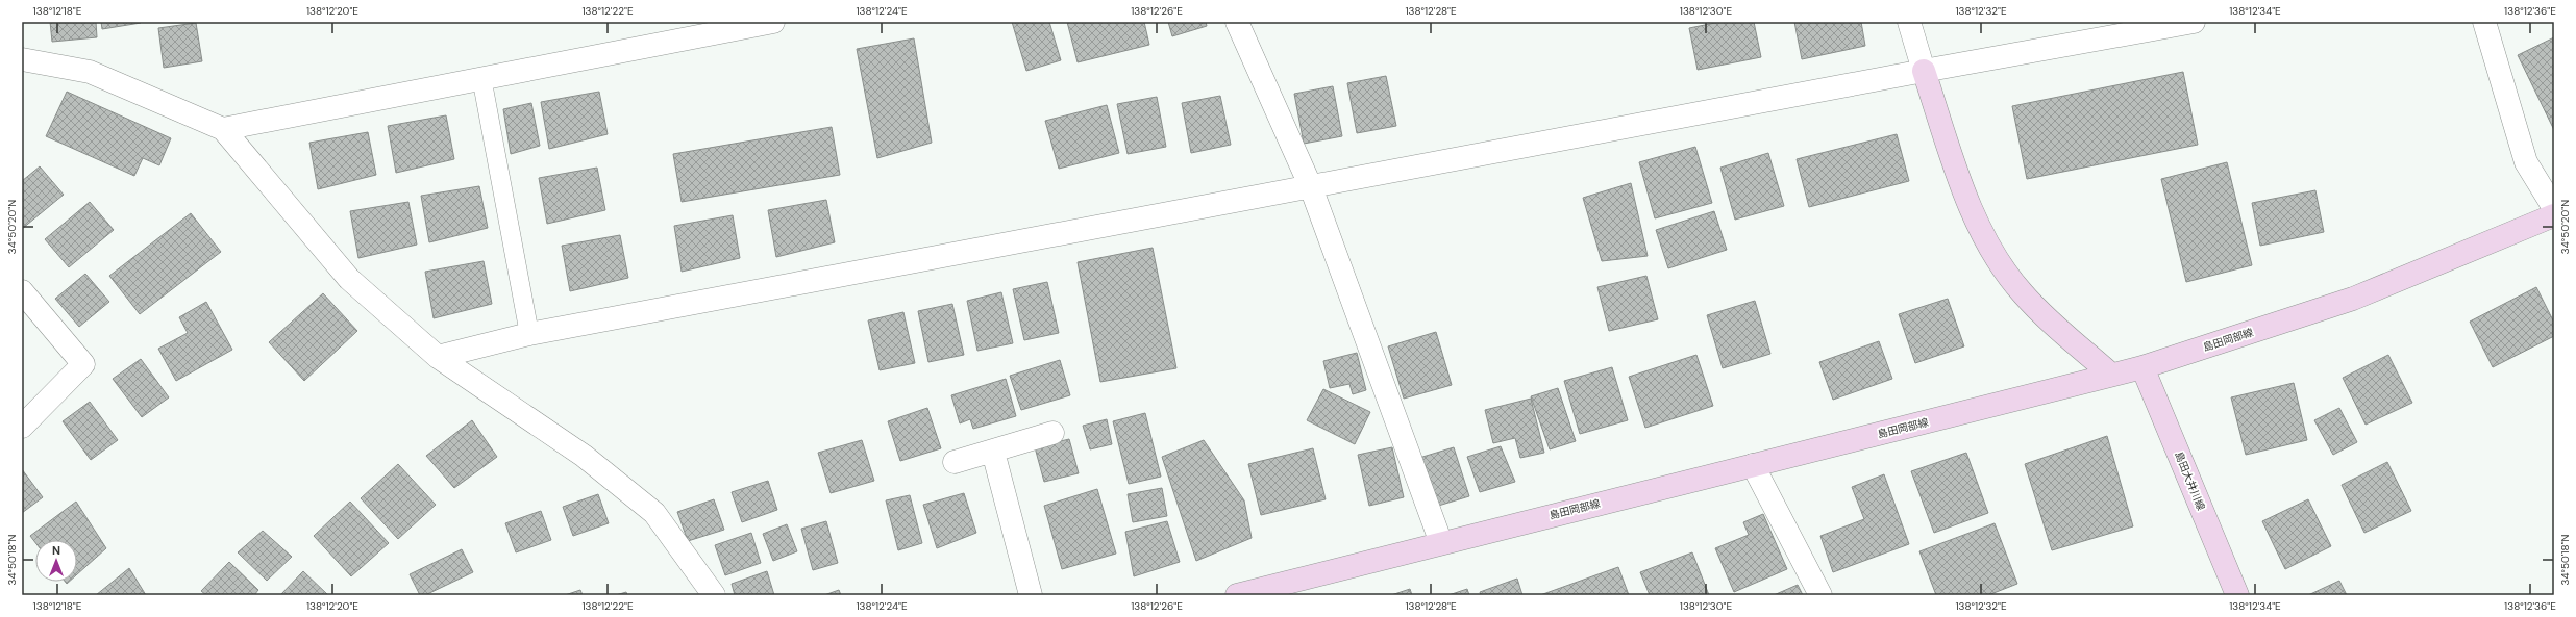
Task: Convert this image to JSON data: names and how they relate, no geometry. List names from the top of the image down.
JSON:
{
  "streets": {
    "main road": ["島田岡部線", "島田大井川線"]
  },
  "crossings": [
    ["島田岡部線", "島田大井川線"]
  ],
  "north": "top",
  "coordinates": [
    "138°12'18\"E",
    "138°12'20\"E",
    "138°12'22\"E",
    "138°12'24\"E",
    "138°12'26\"E",
    "138°12'28\"E",
    "138°12'30\"E",
    "138°12'32\"E",
    "138°12'34\"E",
    "138°12'36\"E",
    "34°50'20\"N",
    "34°50'18\"N"
  ]
}
